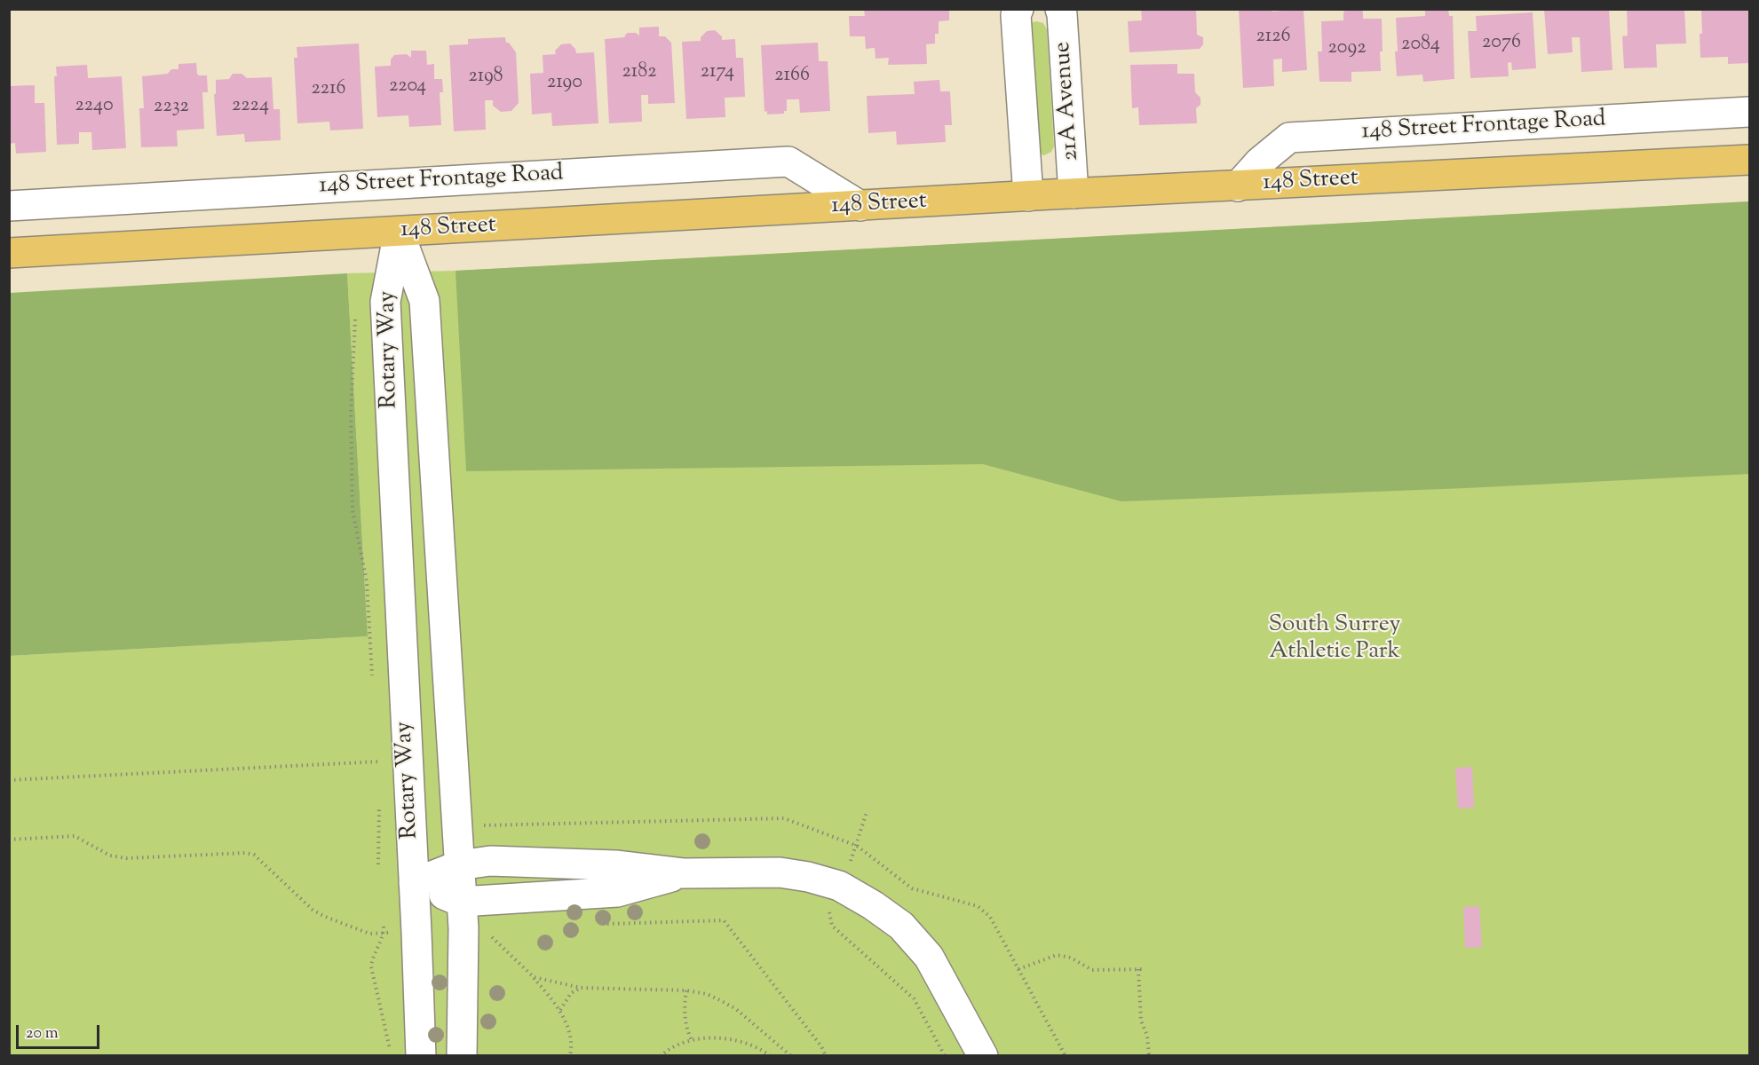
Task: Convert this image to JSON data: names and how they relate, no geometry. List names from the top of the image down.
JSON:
{
  "streets": {
    "main road": ["148 Street"],
    "street": ["21A Avenue", "148 Street Frontage Road", "Rotary Way"]
  },
  "crossings": [
    ["21A Avenue", "148 Street"],
    ["148 Street Frontage Road", "148 Street"],
    ["148 Street", "Rotary Way"]
  ],
  "parks": ["South Surrey Athletic Park"],
  "house_numbers": [
    "2126",
    "2076",
    "2084",
    "2092",
    "2182",
    "2174",
    "2166",
    "2198",
    "2190",
    "2204",
    "2216",
    "2240",
    "2224",
    "2232"
  ],
  "scale_bar": "20 m"
}
